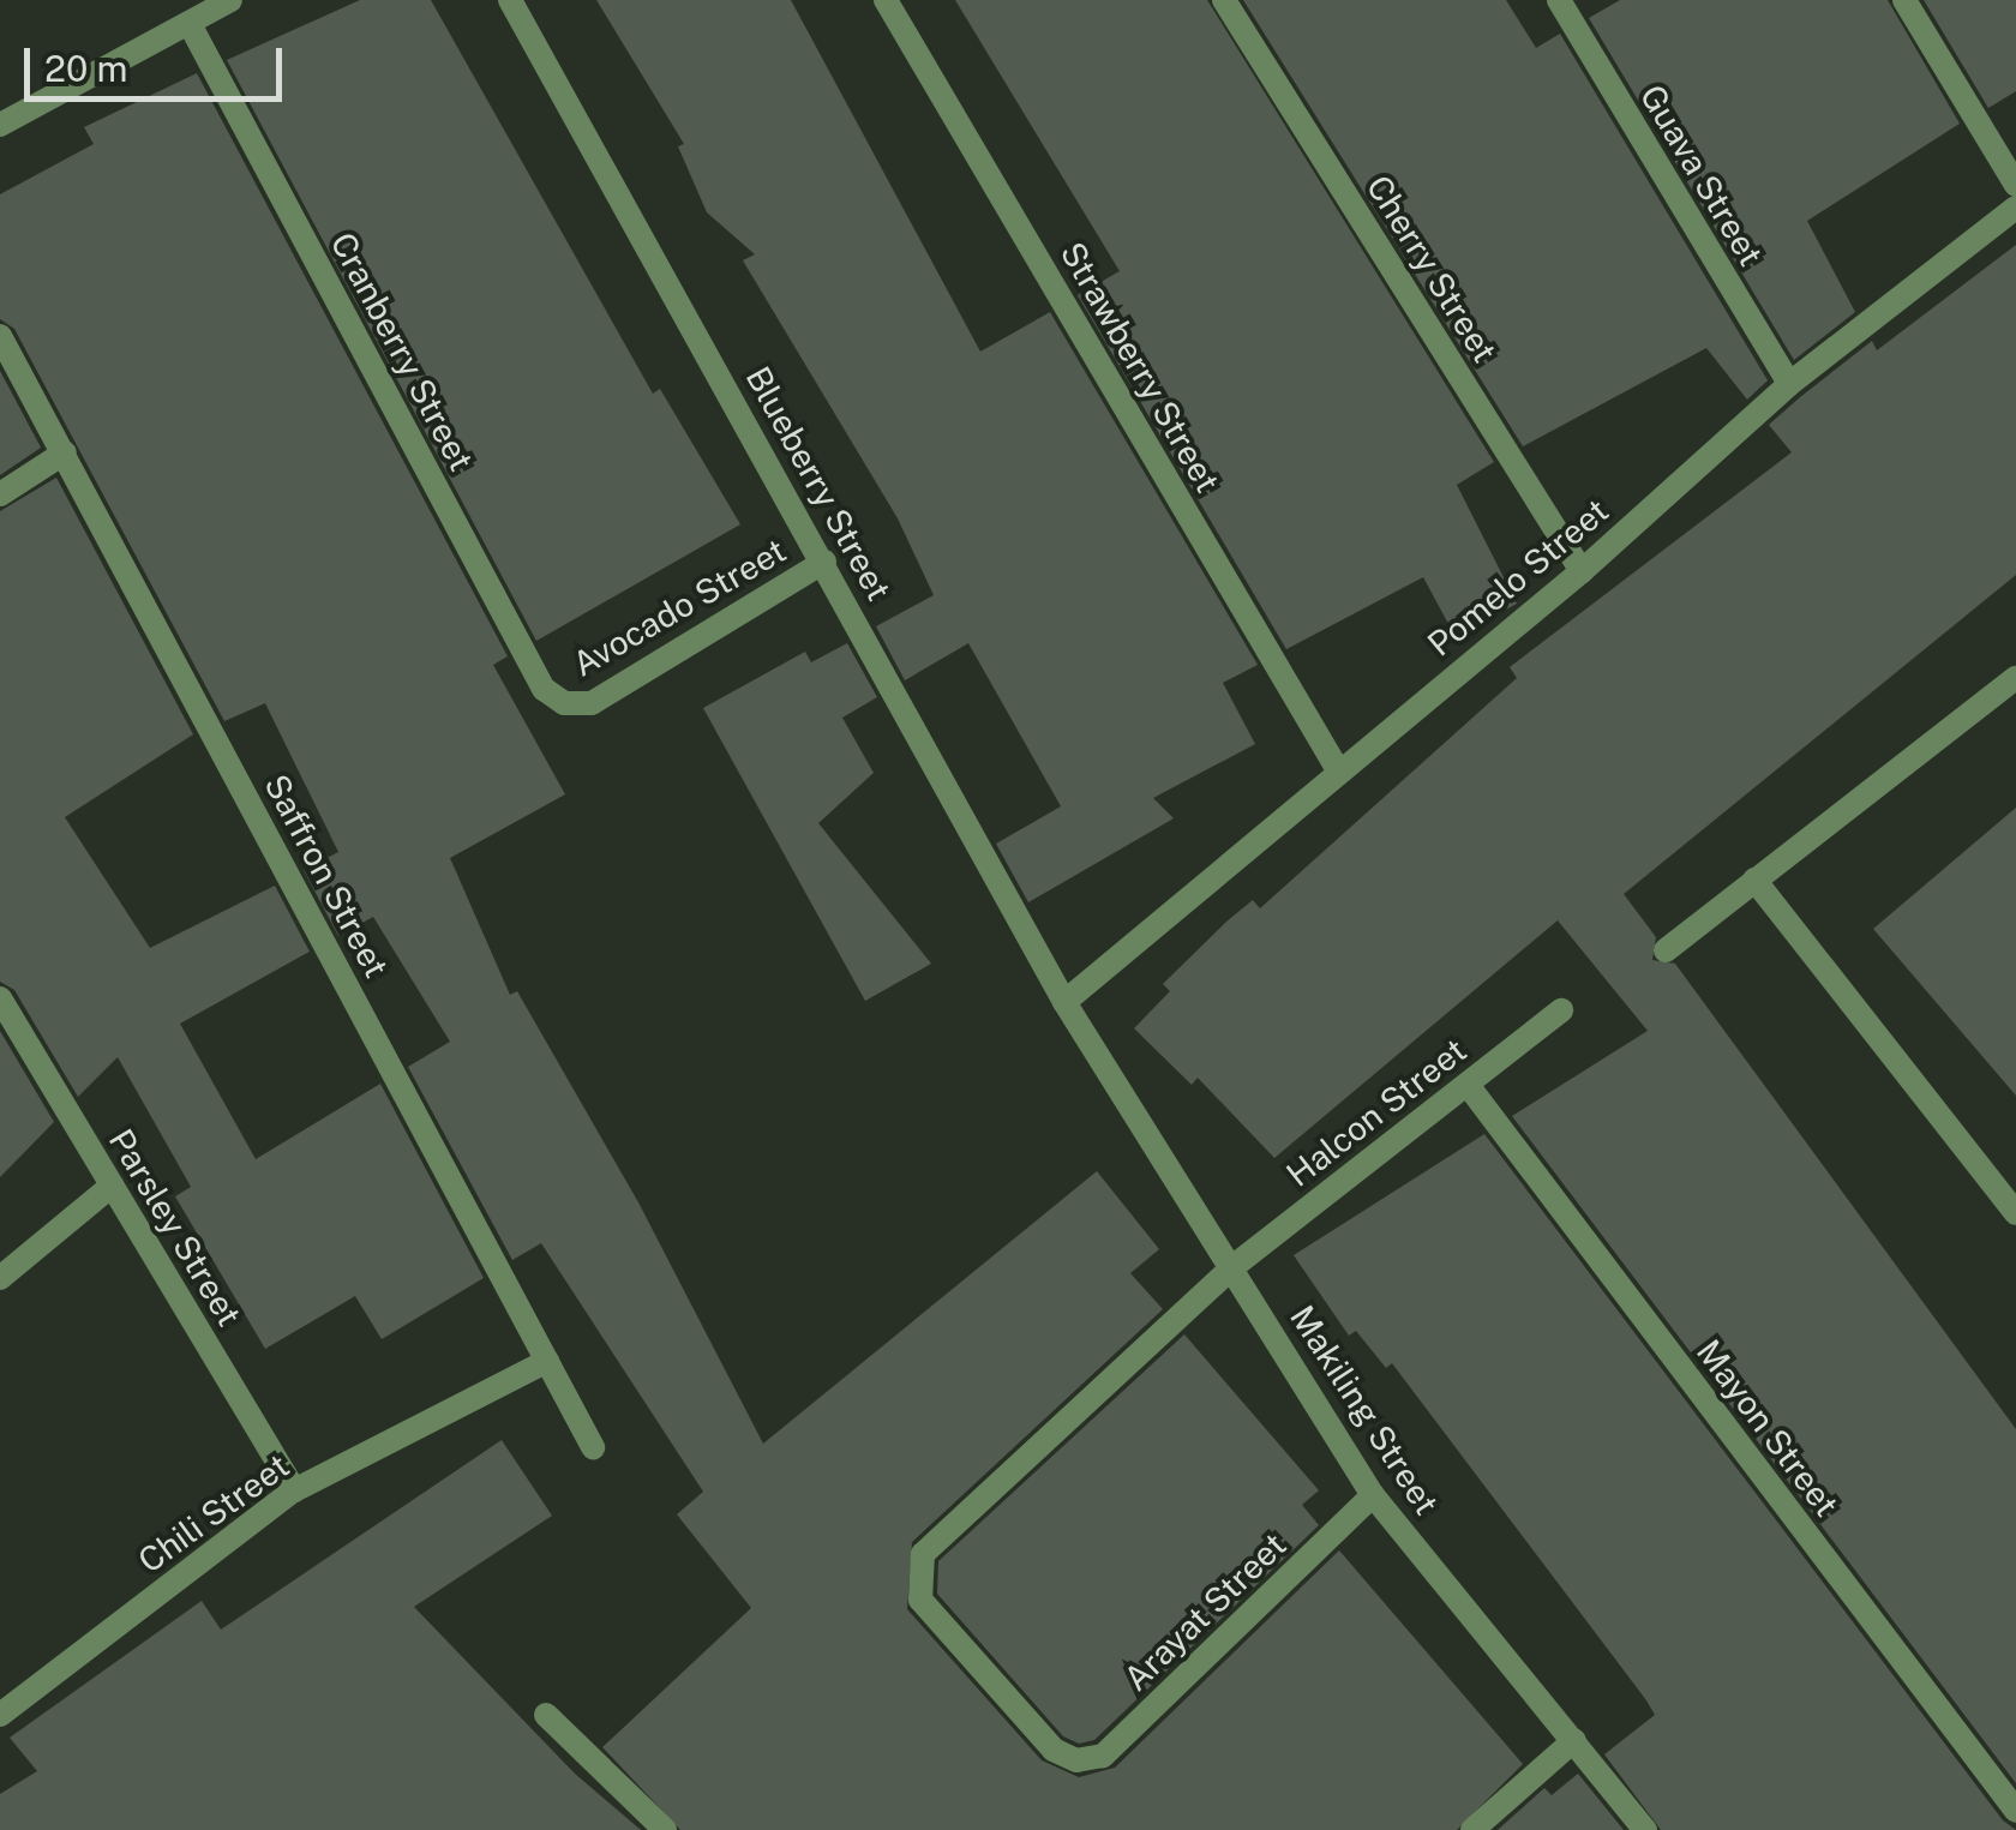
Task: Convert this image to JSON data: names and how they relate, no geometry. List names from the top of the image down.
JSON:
{
  "streets": {
    "street": [
      "Guava Street",
      "Cherry Street",
      "Cranberry Street",
      "Strawberry Street",
      "Blueberry Street",
      "Pomelo Street",
      "Avocado Street",
      "Saffron Street",
      "Halcon Street",
      "Parsley Street",
      "Makiling Street",
      "Mayon Street",
      "Chili Street",
      "Arayat Street"
    ]
  },
  "crossings": [
    ["Guava Street", "Pomelo Street"],
    ["Cherry Street", "Pomelo Street"],
    ["Cranberry Street", "Avocado Street"],
    ["Strawberry Street", "Pomelo Street"],
    ["Blueberry Street", "Pomelo Street"],
    ["Blueberry Street", "Avocado Street"],
    ["Blueberry Street", "Makiling Street"],
    ["Pomelo Street", "Makiling Street"],
    ["Saffron Street", "Chili Street"],
    ["Halcon Street", "Makiling Street"],
    ["Halcon Street", "Mayon Street"],
    ["Halcon Street", "Arayat Street"],
    ["Parsley Street", "Chili Street"],
    ["Makiling Street", "Arayat Street"]
  ],
  "scale_bar": "20 m"
}
